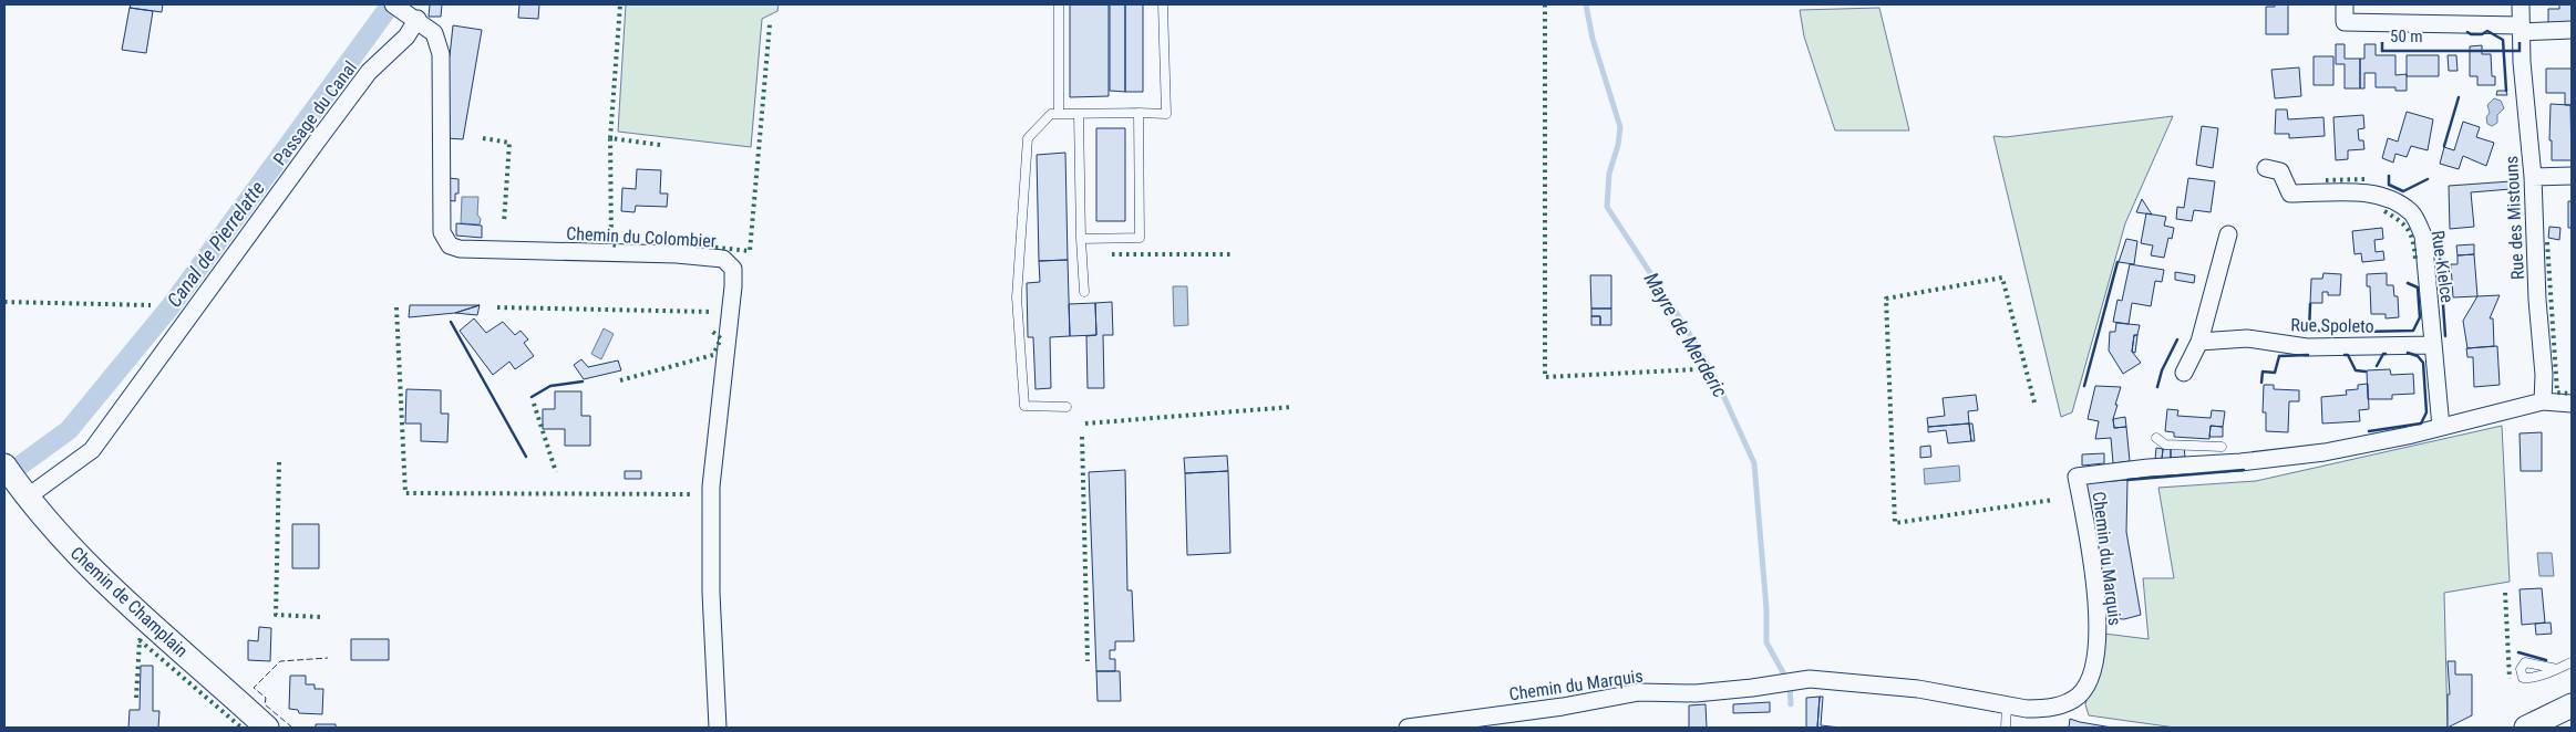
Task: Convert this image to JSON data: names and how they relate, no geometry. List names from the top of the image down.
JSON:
{
  "streets": {
    "street": [
      "Passage du Canal",
      "Rue des Mistouns",
      "Chemin du Colombier",
      "Rue Kielce",
      "Rue Spoleto",
      "Chemin du Marquis",
      "Chemin de Champlain"
    ]
  },
  "crossings": [
    ["Passage du Canal", "Chemin du Colombier"],
    ["Passage du Canal", "Chemin de Champlain"],
    ["Rue des Mistouns", "Chemin du Marquis"],
    ["Rue Kielce", "Rue Spoleto"],
    ["Rue Kielce", "Chemin du Marquis"]
  ],
  "water": ["Canal de Pierrelatte", "Mayre de Merderic"],
  "scale_bar": "50 m"
}
